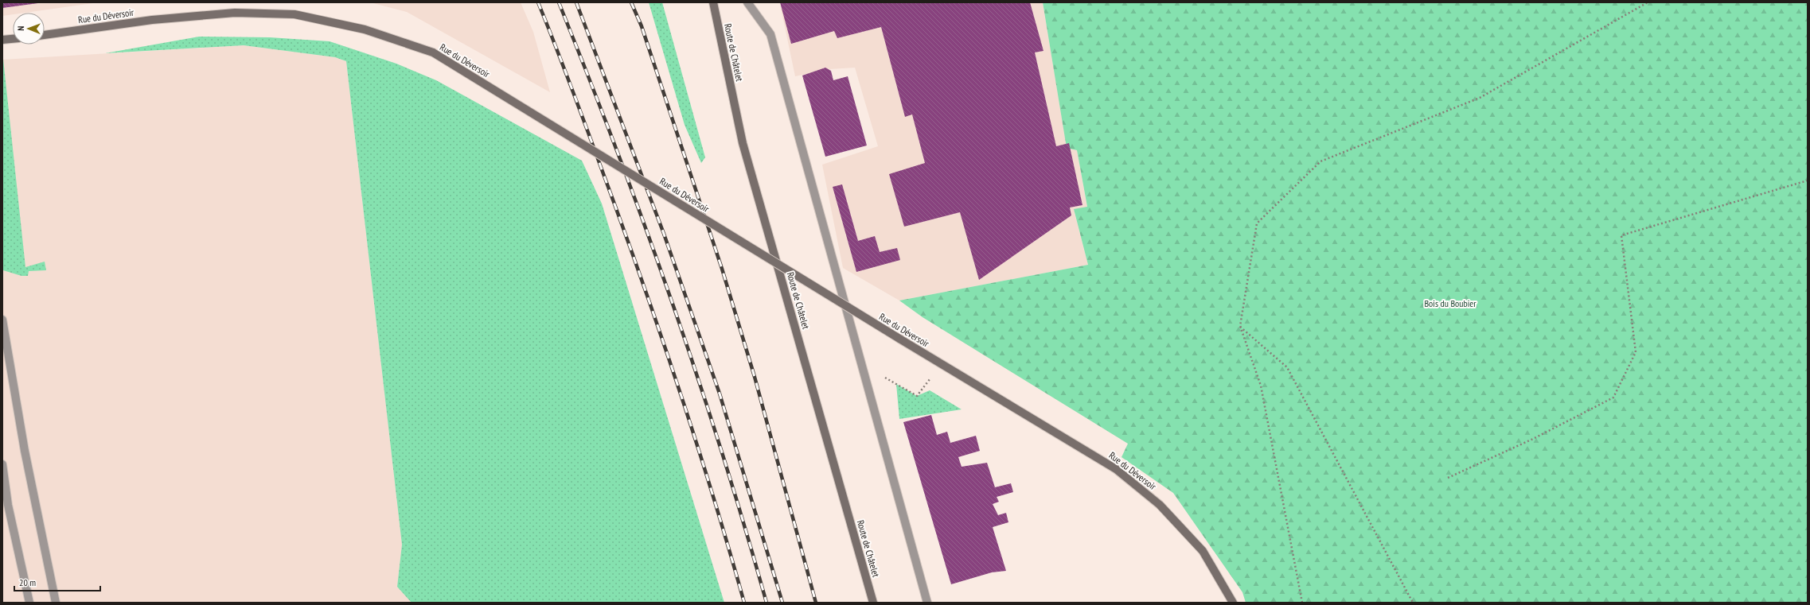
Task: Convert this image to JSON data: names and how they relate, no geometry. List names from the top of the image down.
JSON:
{
  "streets": {
    "main road": ["Rue du Déversoir", "Route de Châtelet"]
  },
  "parks": ["Bois du Boubier"],
  "scale_bar": "20 m",
  "north": "left"
}
